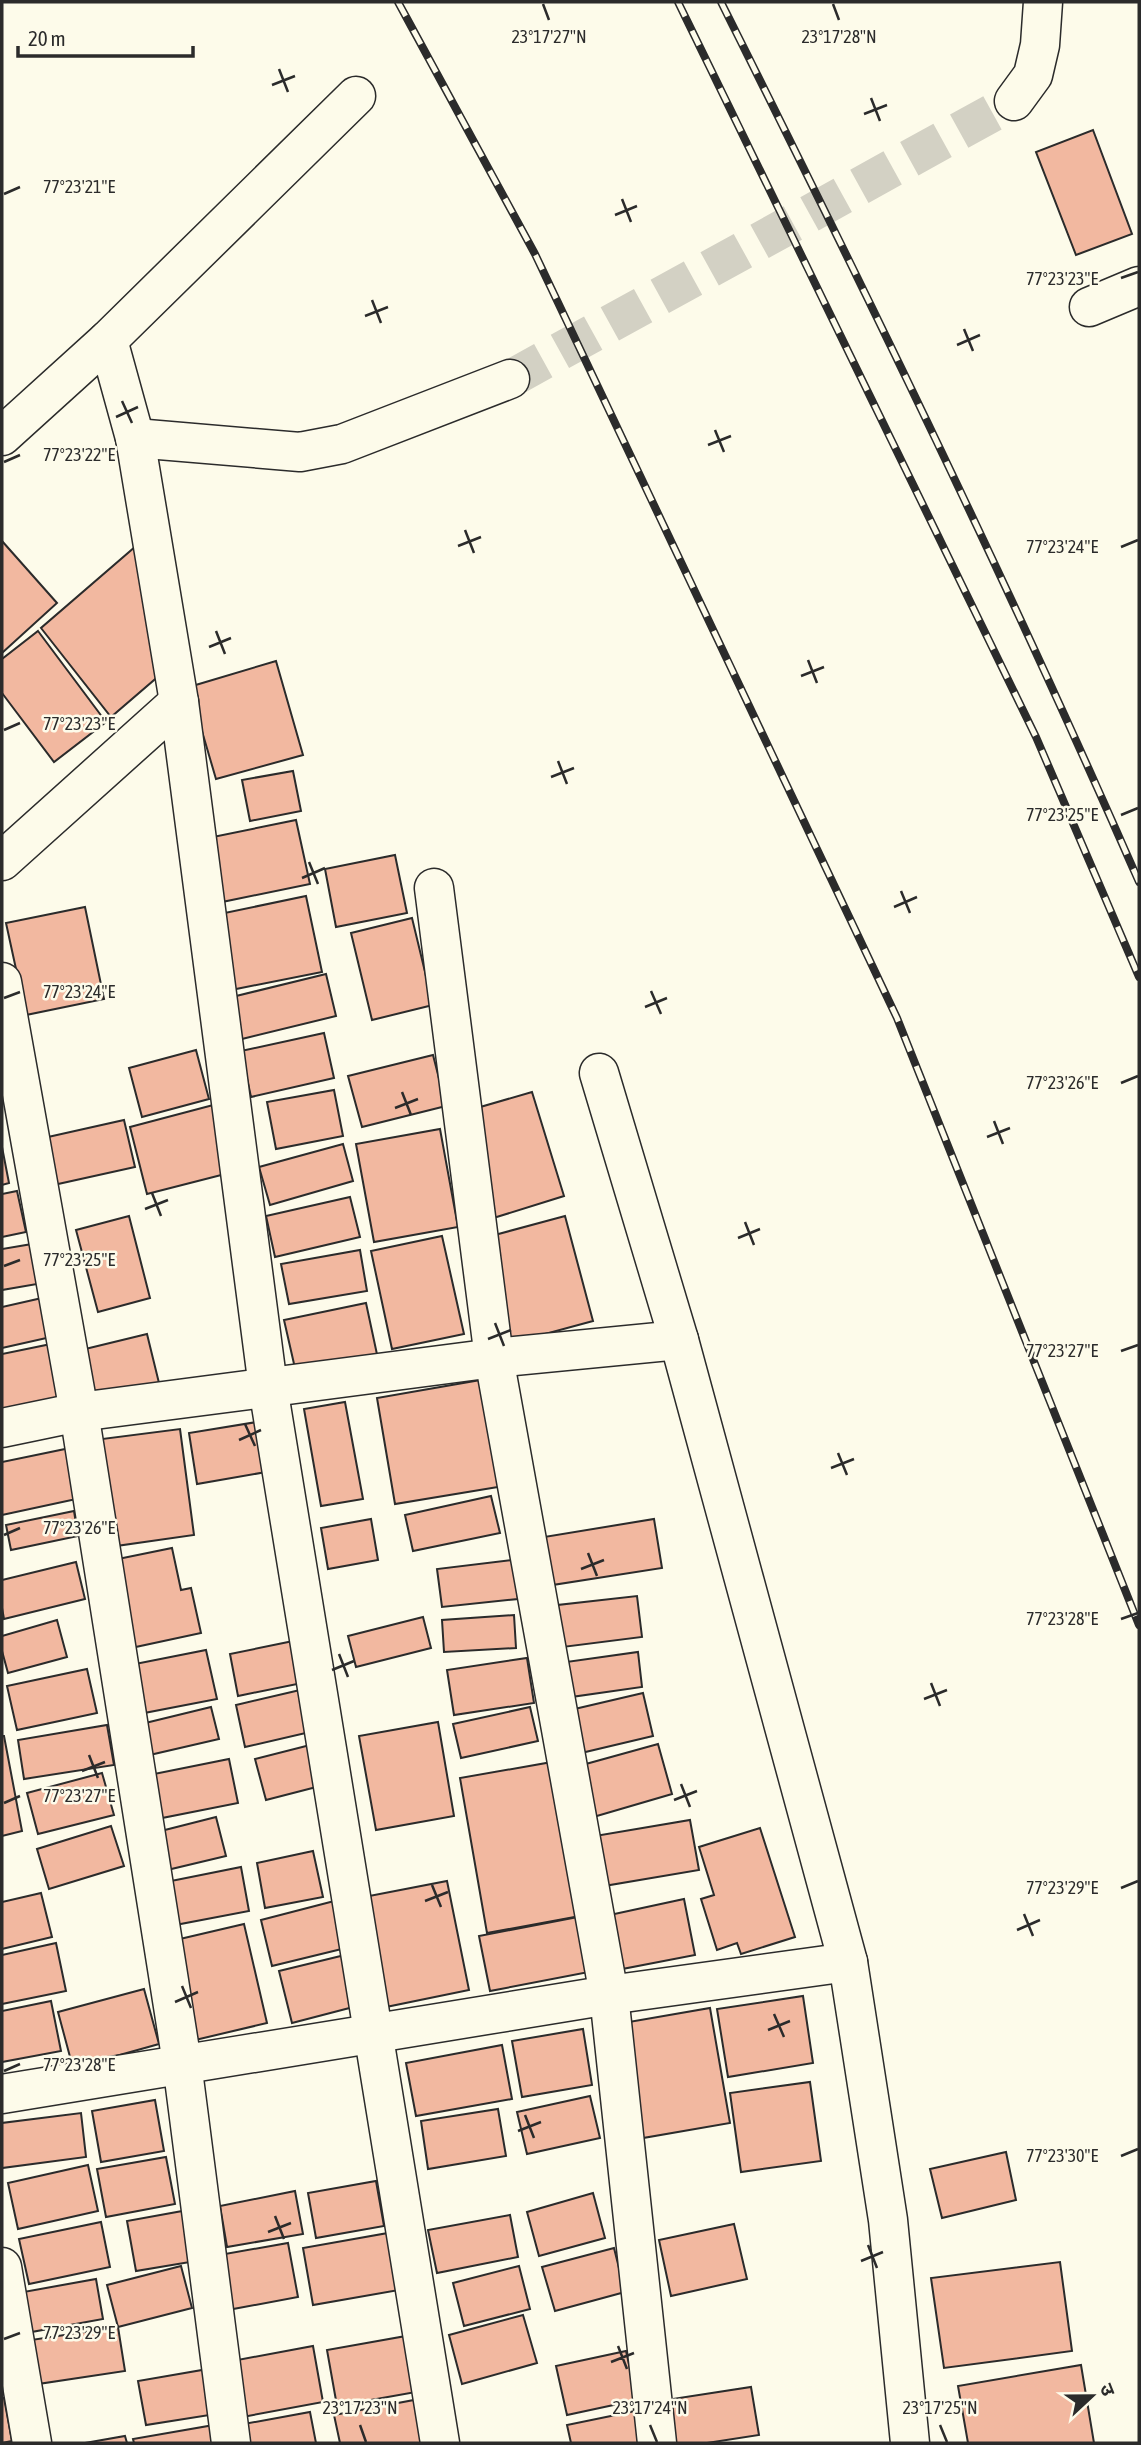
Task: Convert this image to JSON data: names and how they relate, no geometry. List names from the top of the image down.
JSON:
{
  "scale_bar": "20 m",
  "north": "right",
  "coordinates": [
    "23°17'28\"N",
    "23°17'27\"N",
    "77°23'21\"E",
    "77°23'23\"E",
    "77°23'22\"E",
    "77°23'24\"E",
    "77°23'25\"E",
    "77°23'26\"E",
    "77°23'27\"E",
    "77°23'28\"E",
    "77°23'29\"E",
    "77°23'30\"E",
    "23°17'23\"N",
    "23°17'24\"N",
    "23°17'25\"N"
  ]
}
